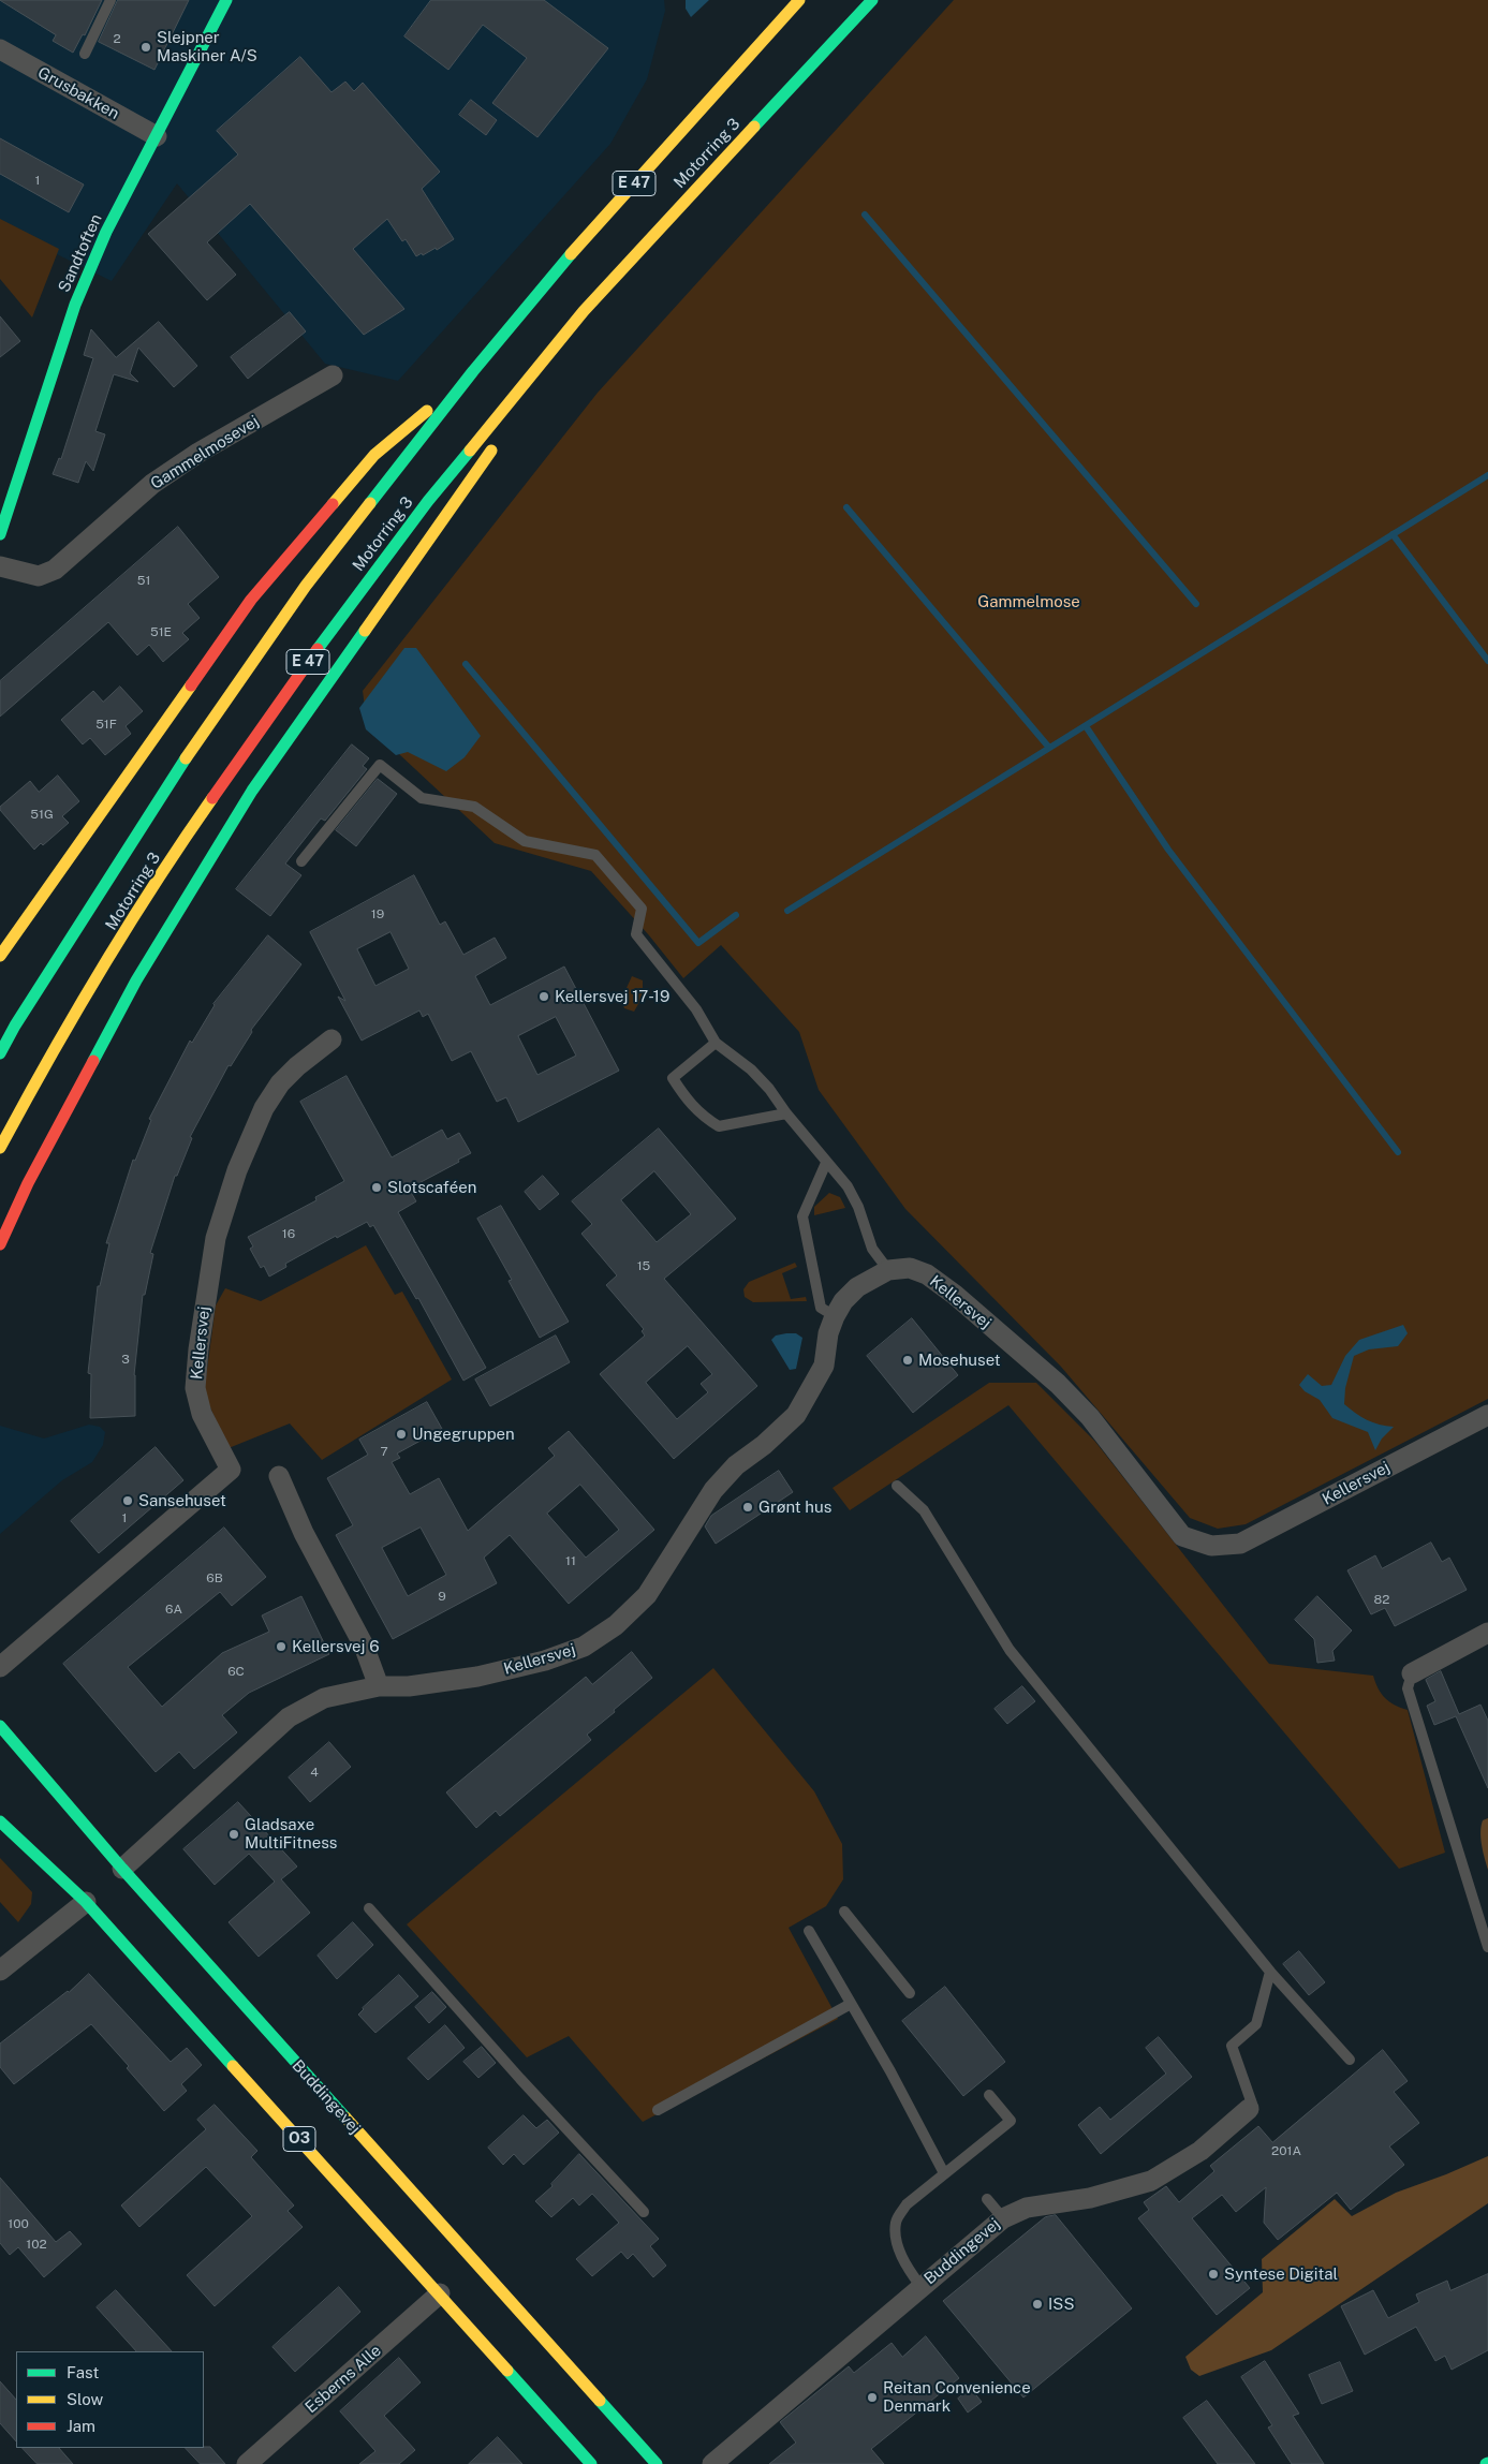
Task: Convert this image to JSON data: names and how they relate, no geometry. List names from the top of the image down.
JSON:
{
  "streets": {
    "main road": [
      "Motorring 3",
      "E 47",
      "Sandtoften",
      "Buddingevej",
      "O3"
    ],
    "street": [
      "Grusbakken",
      "Gammelmosevej",
      "Kellersvej",
      "Esberns Alle"
    ]
  },
  "crossings": [
    ["Grusbakken", "Sandtoften"],
    ["Kellersvej", "Buddingevej"],
    ["O3", "Esberns Alle"]
  ],
  "parks": ["Gammelmose"],
  "places": [
    "Slejpner Maskiner A/S",
    "Kellersvej 17-19",
    "Slotscaféen",
    "Mosehuset",
    "Ungegruppen",
    "Sansehuset",
    "Grønt hus",
    "Kellersvej 6",
    "Gladsaxe MultiFitness",
    "Syntese Digital",
    "ISS",
    "Reitan Convenience Denmark"
  ],
  "house_numbers": [
    "2",
    "1",
    "51",
    "51E",
    "51F",
    "51G",
    "19",
    "16",
    "15",
    "3",
    "7",
    "1",
    "11",
    "6B",
    "9",
    "82",
    "6A",
    "6C",
    "4",
    "201A",
    "100",
    "102"
  ],
  "legend": ["Fast", "Slow", "Jam"]
}
